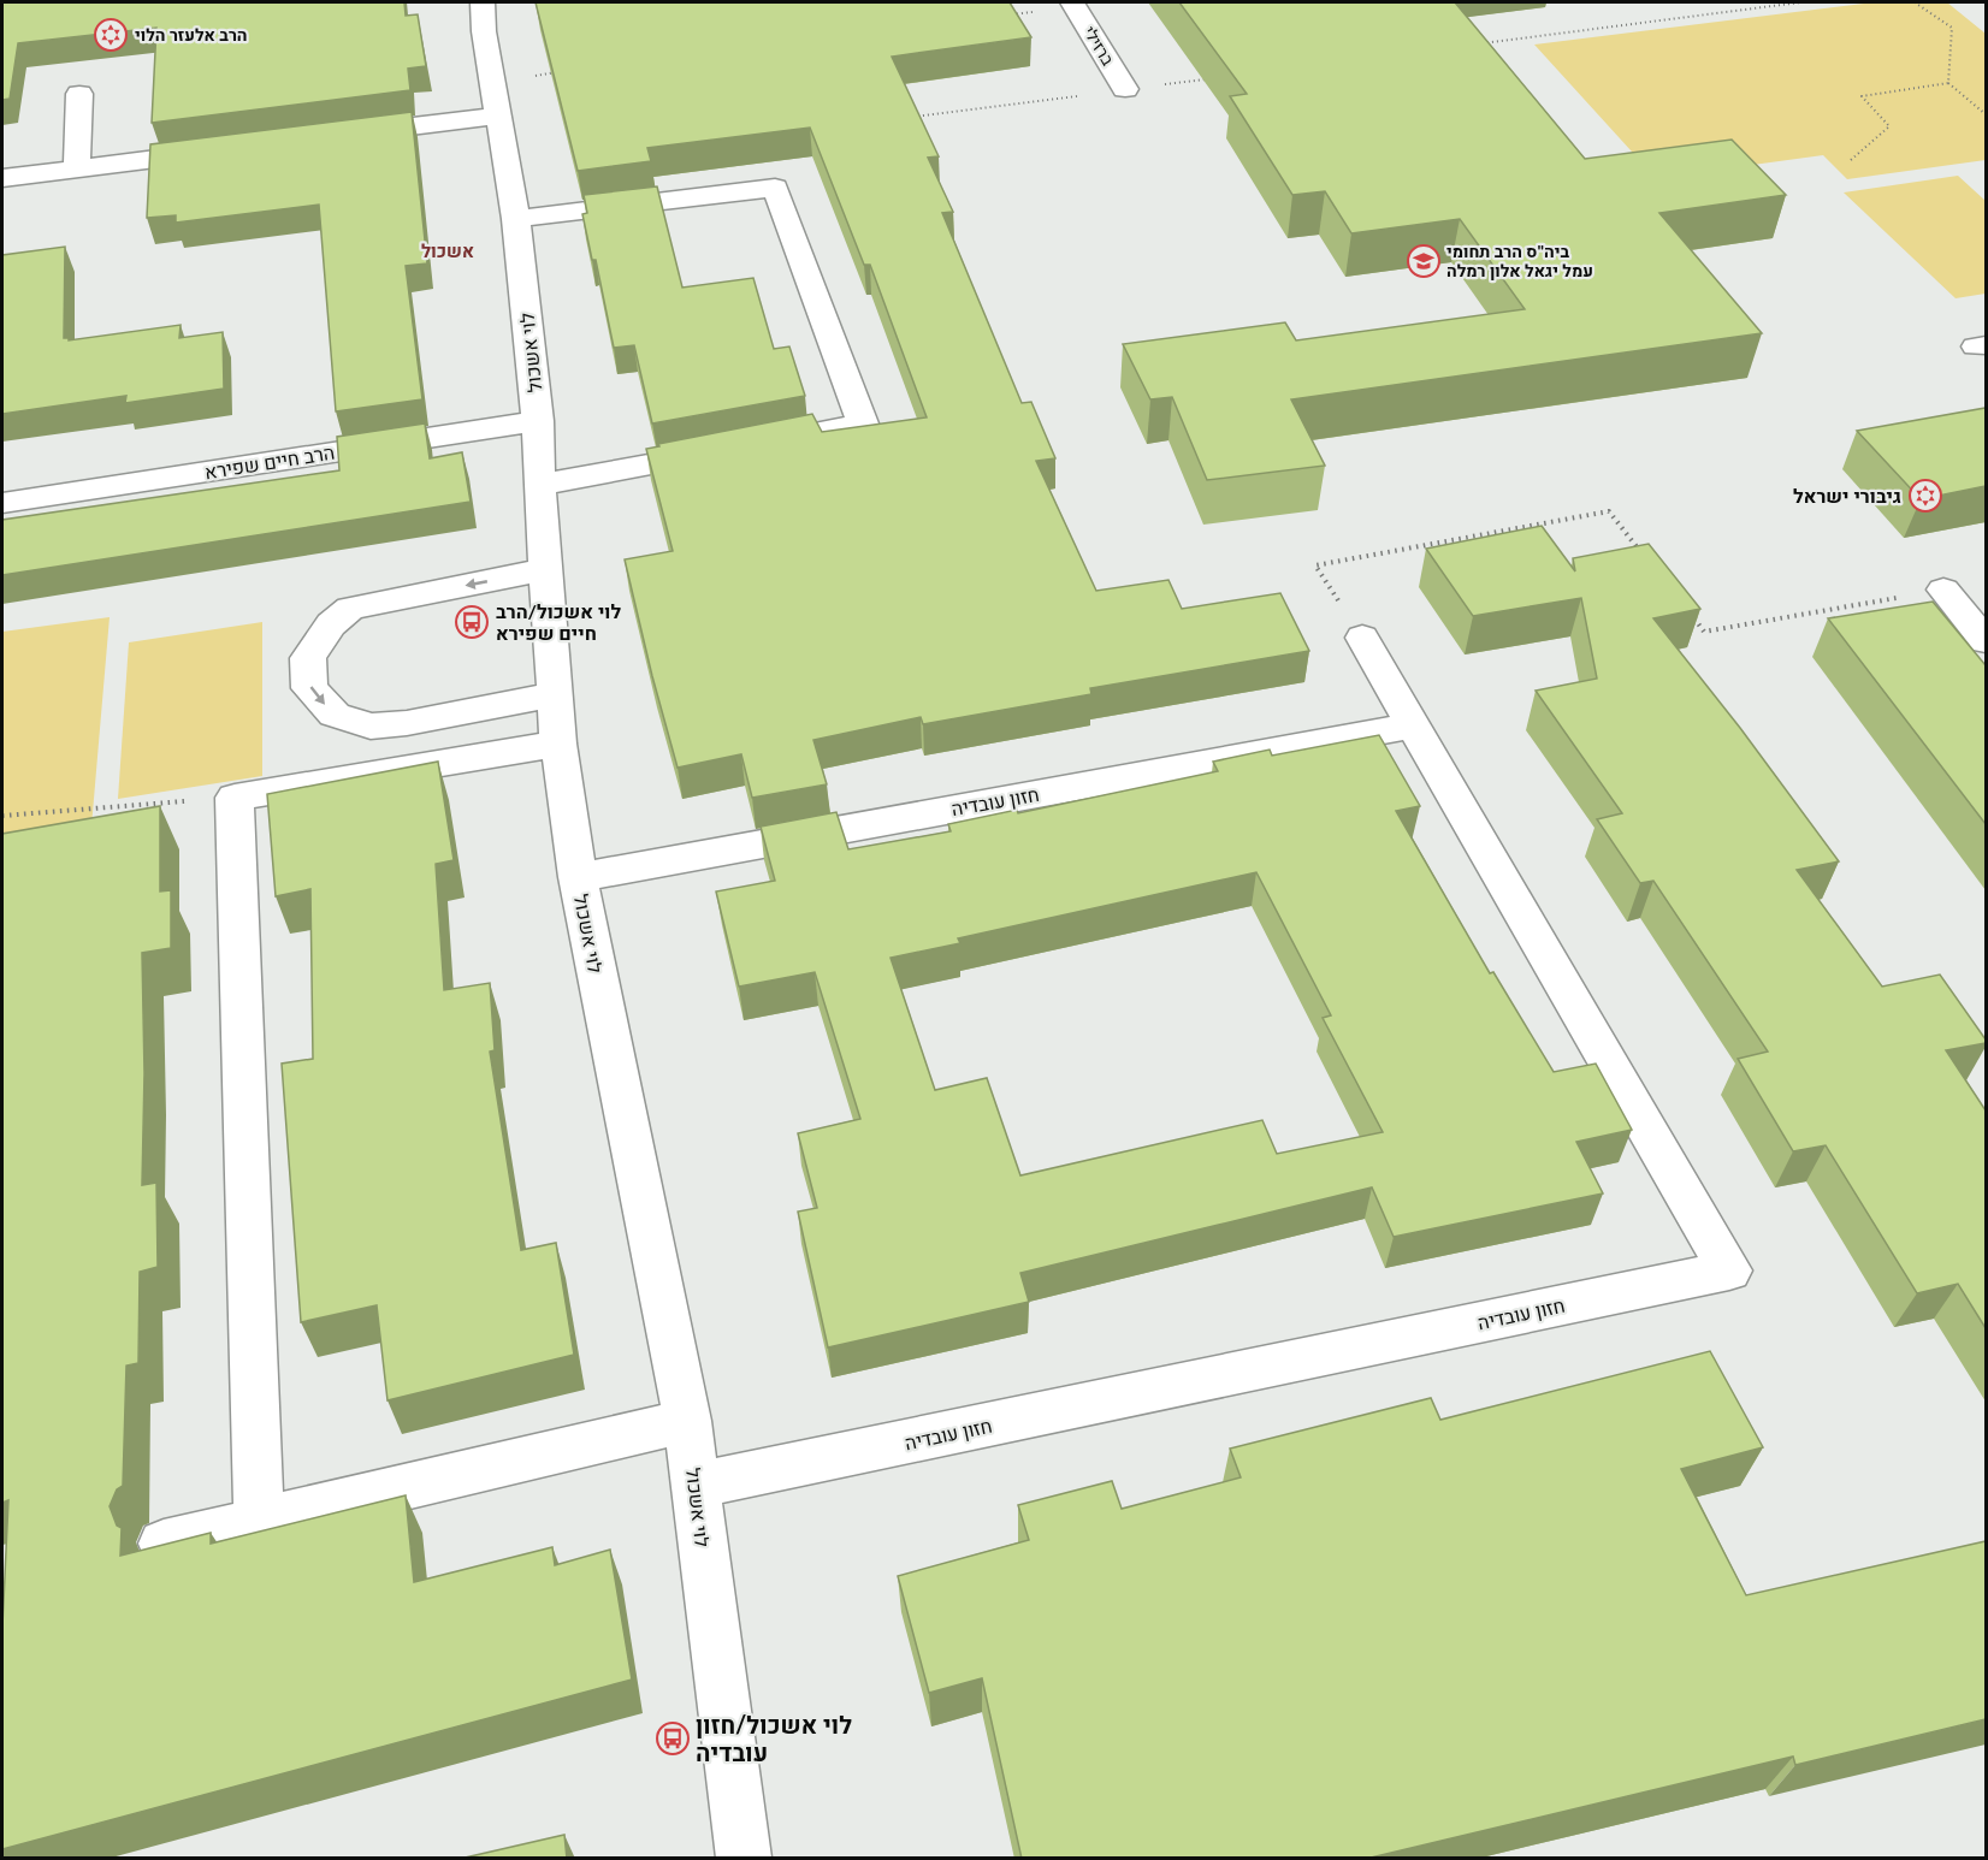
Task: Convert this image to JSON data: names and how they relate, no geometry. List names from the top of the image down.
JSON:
{
  "streets": {
    "street": [
      "ברזילי",
      "לוי אשכול",
      "הרב חיים שפירא",
      "חזון עובדיה"
    ]
  },
  "crossings": [
    ["לוי אשכול", "הרב חיים שפירא"],
    ["לוי אשכול", "חזון עובדיה"]
  ],
  "districts": ["אשכול"],
  "places": {
    "synagogue": ["הרב אלעזר הלוי", "גיבורי ישראל"],
    "school or university": ["ביה\"ס הרב תחומי עמל יגאל אלון רמלה"],
    "bus stop": ["לוי אשכול/הרב חיים שפירא", "לוי אשכול/חזון עובדיה"]
  }
}
